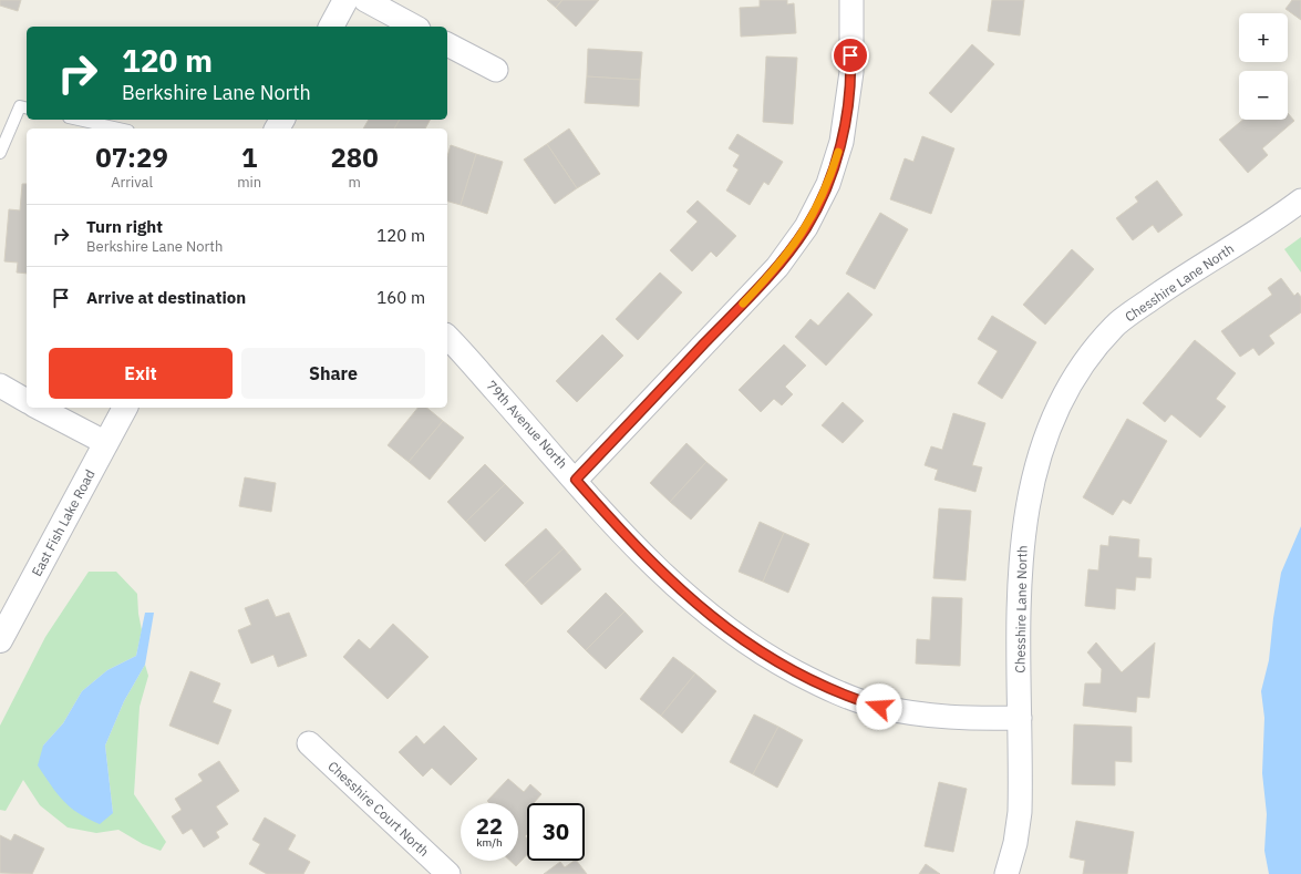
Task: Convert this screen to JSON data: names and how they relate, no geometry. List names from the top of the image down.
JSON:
{
  "streets": {
    "street": [
      "Chesshire Lane North",
      "79th Avenue North",
      "East Fish Lake Road",
      "Chesshire Court North"
    ]
  },
  "crossings": [
    ["Chesshire Lane North", "79th Avenue North"]
  ],
  "page": {
    "map_buttons": ["+", "−"],
    "turn": ["120 m", "Berkshire Lane North"],
    "eta": [
      "07:29",
      "Arrival",
      "1",
      "min",
      "280",
      "m"
    ],
    "list": [
      {
        "name": "Turn right",
        "note": "Berkshire Lane North",
        "value": "120 m"
      },
      {
        "name": "Arrive at destination",
        "value": "160 m"
      }
    ],
    "buttons": ["Exit", "Share"],
    "speed": "22 km/h",
    "limit": "30"
  }
}
